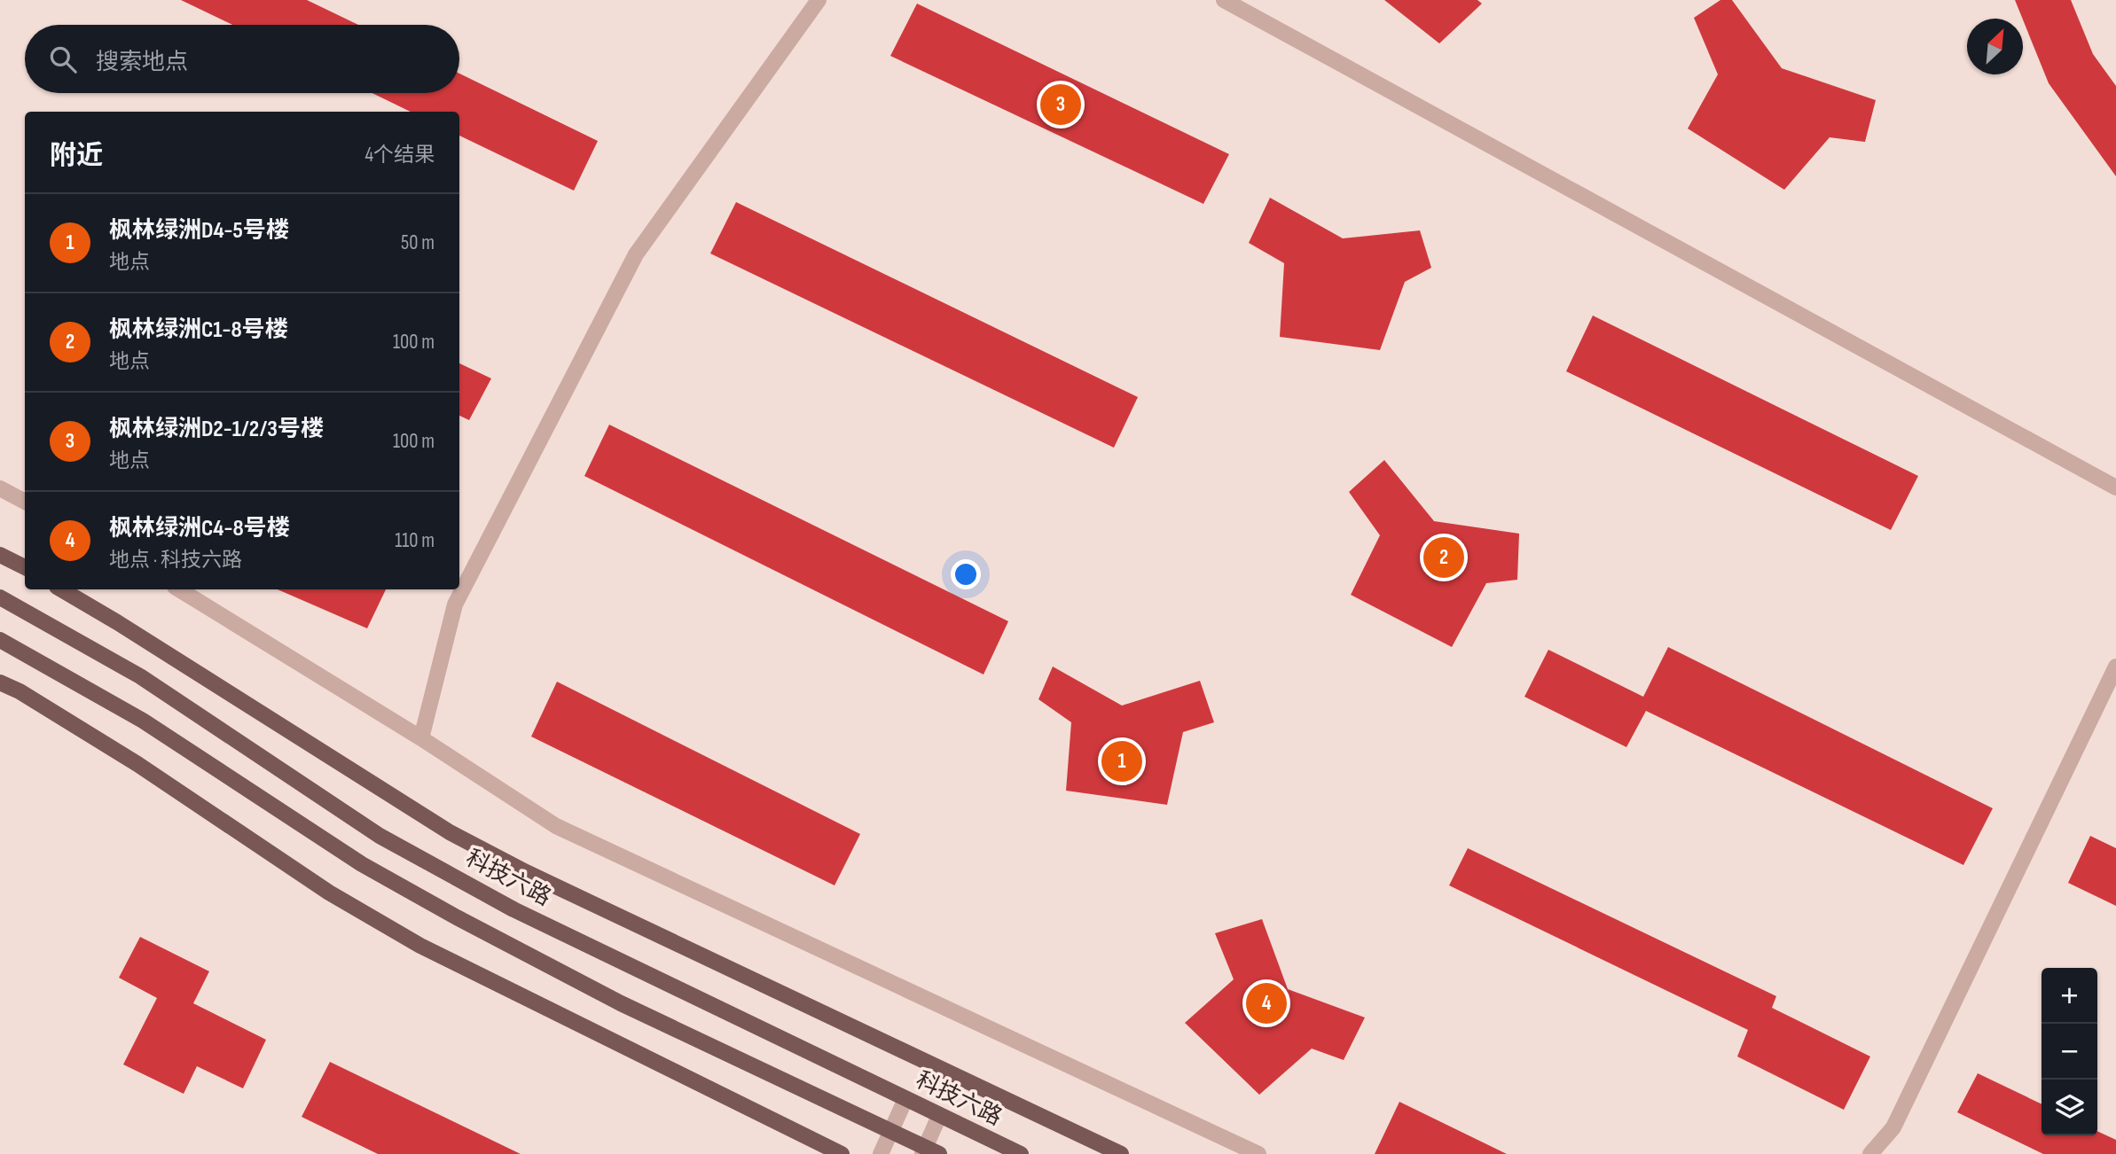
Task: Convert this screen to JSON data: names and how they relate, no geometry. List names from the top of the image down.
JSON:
{
  "streets": {
    "main road": ["科技六路"]
  },
  "north": "top right",
  "page": {
    "search": "搜索地点",
    "pins": [
      "3",
      "2",
      "1",
      "4"
    ],
    "heading": ["附近", "4个结果"],
    "list": [
      {
        "mark": "1",
        "name": "枫林绿洲D4-5号楼",
        "note": "地点",
        "value": "50 m"
      },
      {
        "mark": "2",
        "name": "枫林绿洲C1-8号楼",
        "note": "地点",
        "value": "100 m"
      },
      {
        "mark": "3",
        "name": "枫林绿洲D2-1/2/3号楼",
        "note": "地点",
        "value": "100 m"
      },
      {
        "mark": "4",
        "name": "枫林绿洲C4-8号楼",
        "note": "地点 · 科技六路",
        "value": "110 m"
      }
    ],
    "map_buttons": ["+", "−"]
  }
}
